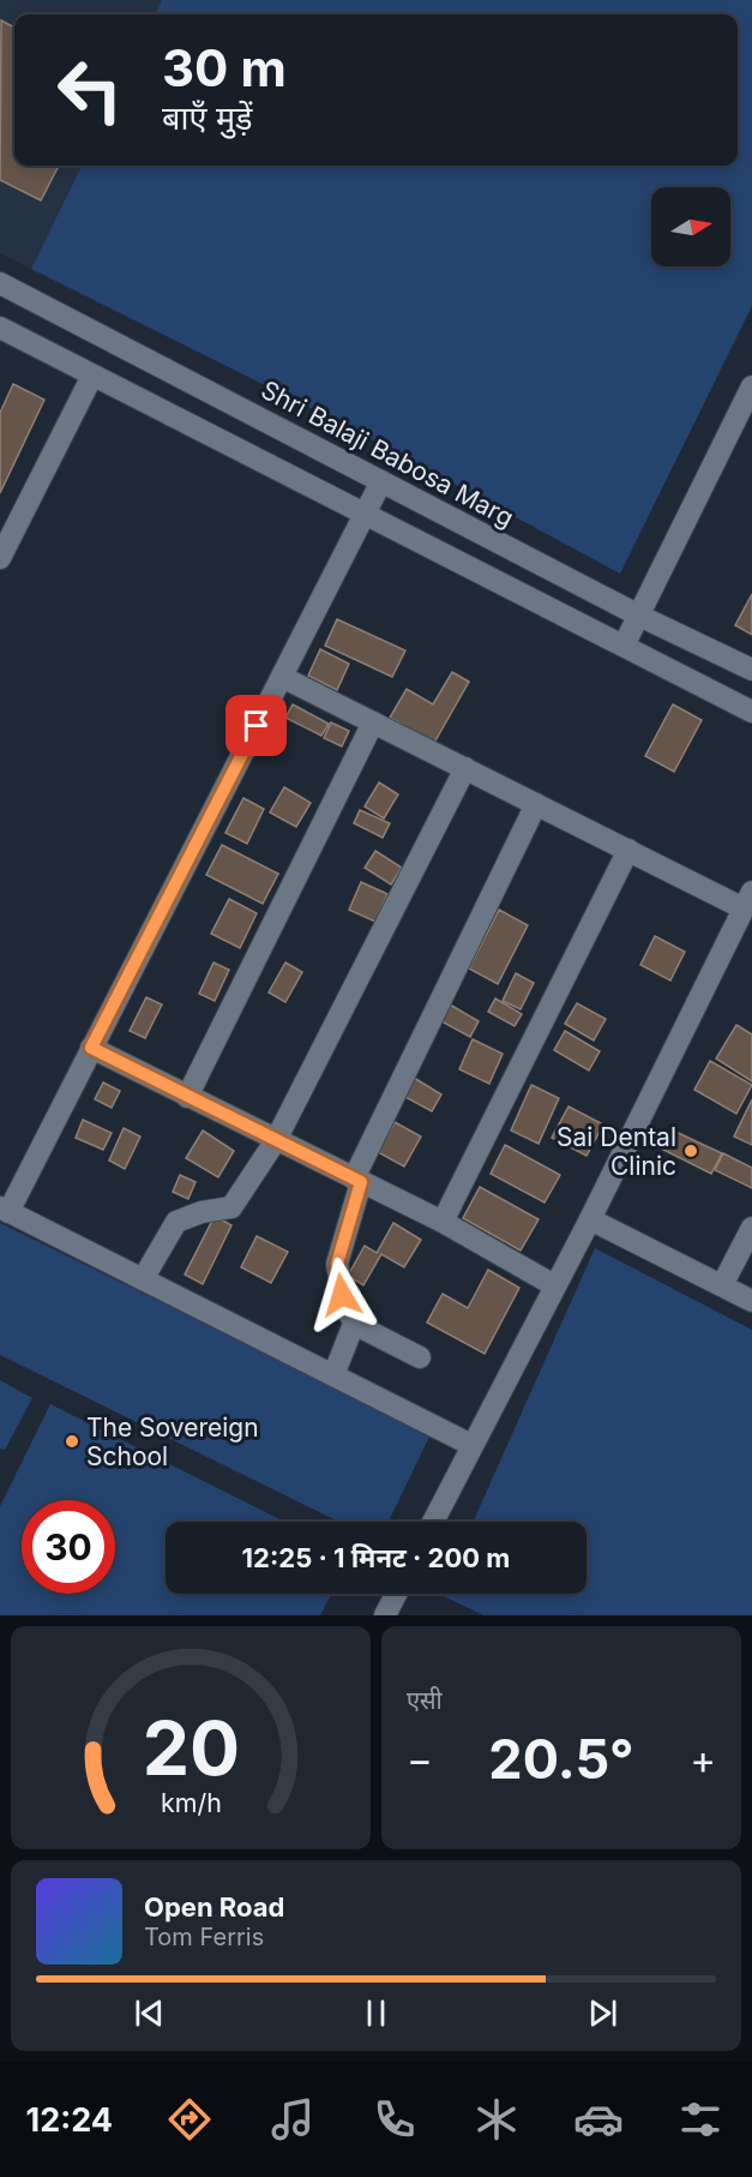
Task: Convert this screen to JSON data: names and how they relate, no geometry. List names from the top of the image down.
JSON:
{
  "streets": {
    "street": ["Shri Balaji Babosa Marg"]
  },
  "places": ["Sai Dental Clinic", "The Sovereign School"],
  "north": "right",
  "page": {
    "turn": ["30 m", "बाएँ मुड़ें"],
    "limit": "30",
    "trip": "12:25 · 1 मिनट · 200 m",
    "tile": "एसी",
    "heat": ["−", "20.5°", "+"],
    "song": ["Open Road", "Tom Ferris"],
    "tabs": "12:24",
    "gauge": ["20", "km/h"]
  }
}
